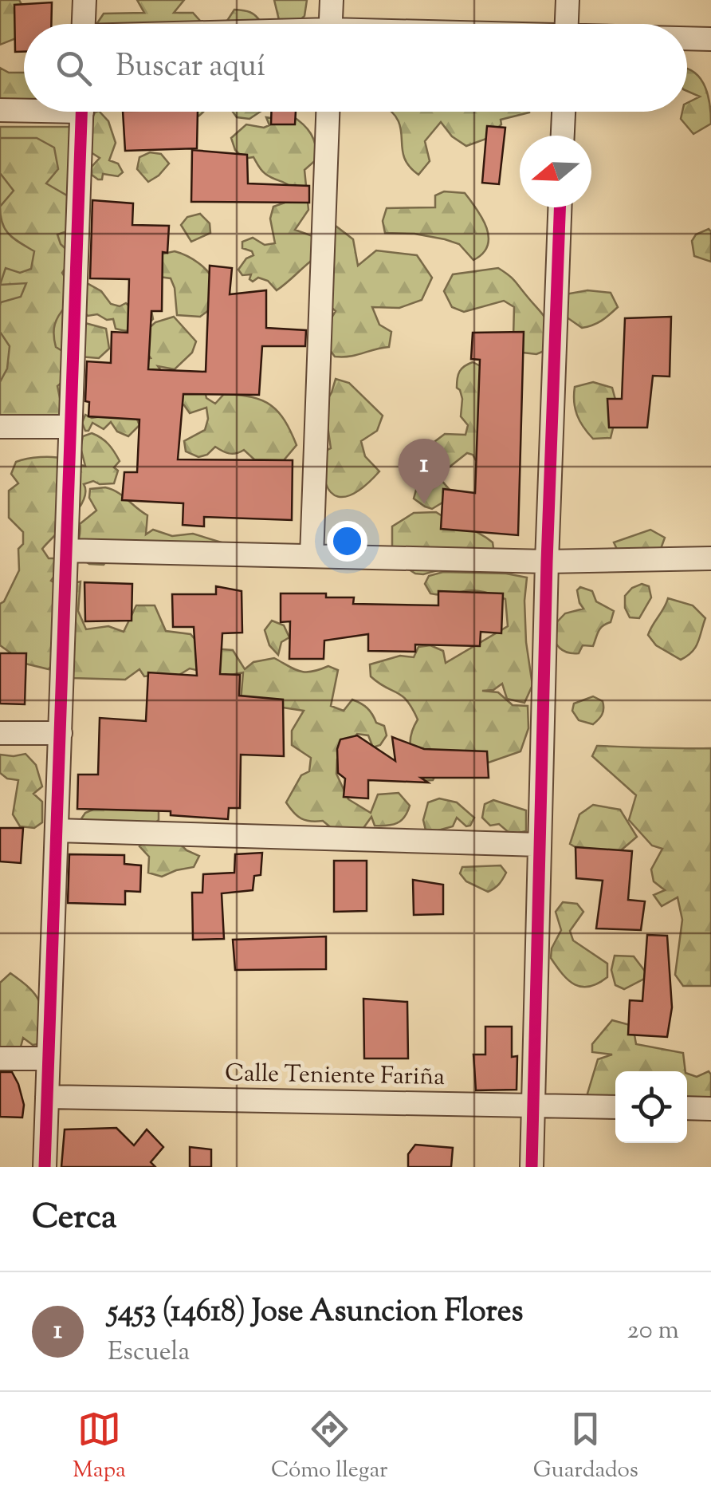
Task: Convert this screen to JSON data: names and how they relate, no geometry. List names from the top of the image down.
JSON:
{
  "streets": {
    "street": ["Calle Teniente Fariña"]
  },
  "north": "left",
  "page": {
    "search": "Buscar aquí",
    "pins": "1",
    "heading": "Cerca",
    "list": [
      {
        "mark": "1",
        "name": "5453 (14618) Jose Asuncion Flores",
        "note": "Escuela",
        "value": "20 m"
      }
    ],
    "nav": ["Mapa", "Cómo llegar", "Guardados"]
  }
}
